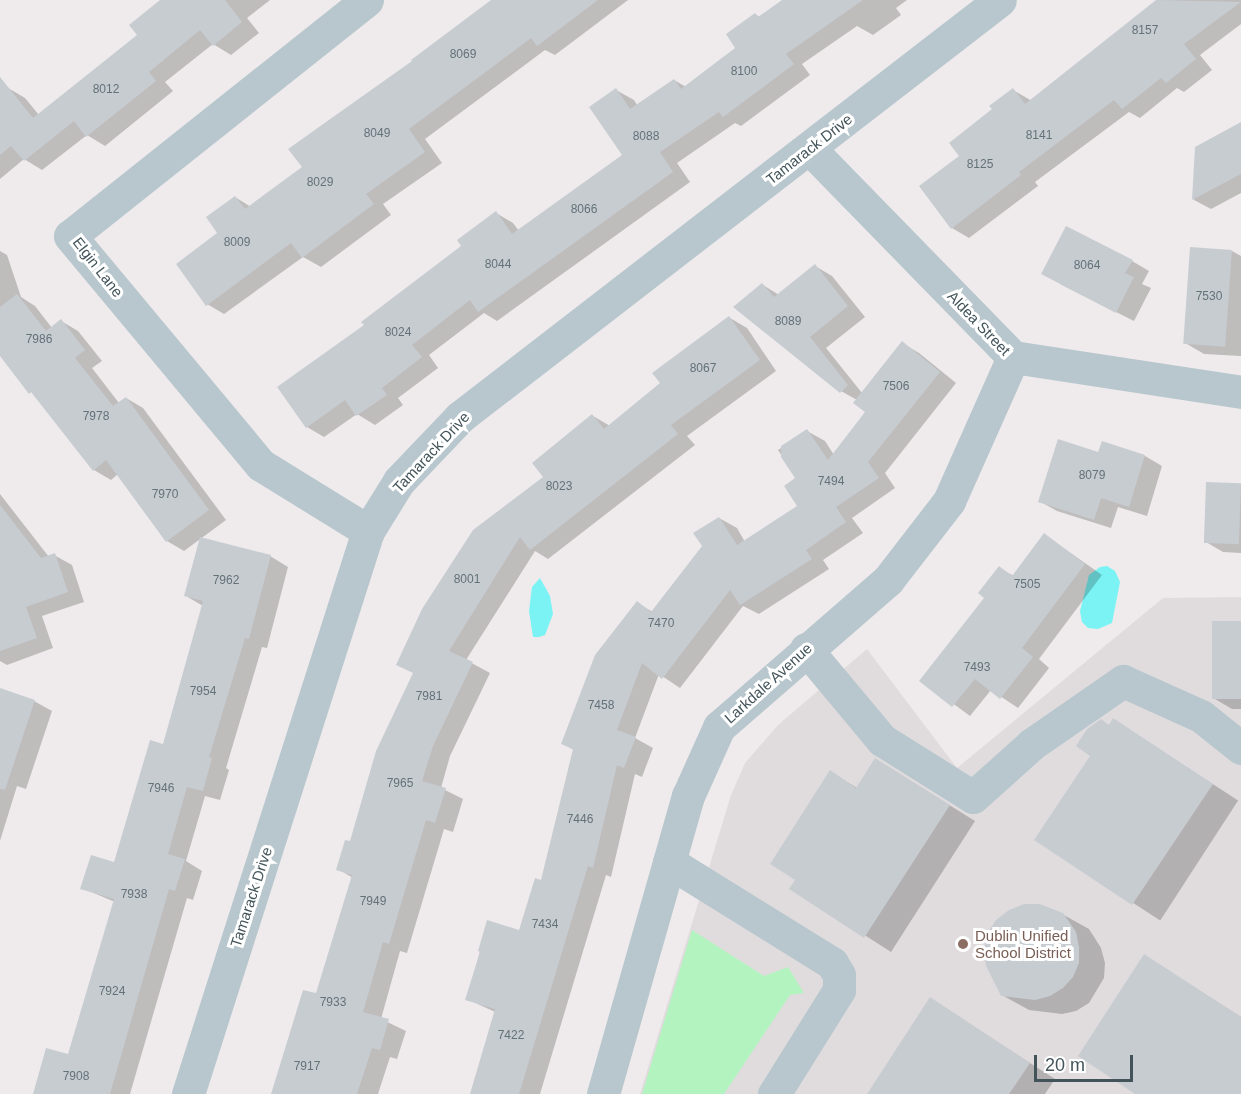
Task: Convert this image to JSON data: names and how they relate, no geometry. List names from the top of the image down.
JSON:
{
  "streets": {
    "street": [
      "Tamarack Drive",
      "Elgin Lane",
      "Aldea Street",
      "Larkdale Avenue"
    ]
  },
  "crossings": [
    ["Tamarack Drive", "Elgin Lane"],
    ["Tamarack Drive", "Aldea Street"],
    ["Aldea Street", "Larkdale Avenue"]
  ],
  "places": ["Dublin Unified School District"],
  "house_numbers": [
    "8157",
    "8069",
    "8100",
    "8012",
    "8049",
    "8141",
    "8088",
    "8125",
    "8029",
    "8066",
    "8009",
    "8044",
    "8064",
    "7530",
    "8089",
    "8024",
    "7986",
    "8067",
    "7506",
    "7978",
    "8079",
    "7494",
    "8023",
    "7970",
    "8001",
    "7962",
    "7505",
    "7470",
    "7493",
    "7954",
    "7981",
    "7458",
    "7965",
    "7946",
    "7446",
    "7938",
    "7949",
    "7434",
    "7924",
    "7933",
    "7422",
    "7917",
    "7908"
  ],
  "scale_bar": "20 m"
}
